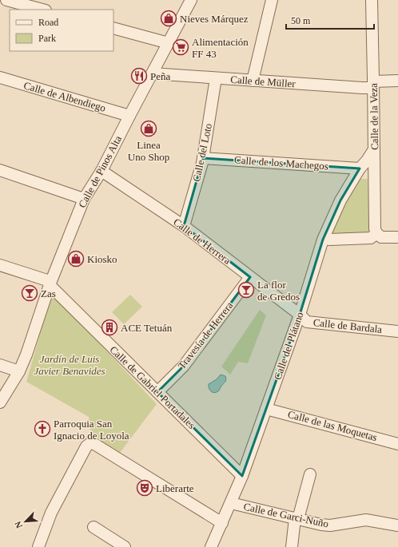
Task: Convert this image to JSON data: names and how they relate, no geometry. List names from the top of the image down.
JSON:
{
  "streets": {
    "street": [
      "Calle de Müller",
      "Calle de Albendiego",
      "Calle de la Veza",
      "Calle del Loto",
      "Calle de los Machegos",
      "Calle de Pinos Alta",
      "Calle de Herrera",
      "Calle de Bardala",
      "Travesía de Herrera",
      "Calle del Plátano",
      "Calle de Gabriel Portadales",
      "Calle de las Moquetas",
      "Calle de Garci-Nuño"
    ]
  },
  "crossings": [
    ["Calle de Müller", "Calle de la Veza"],
    ["Calle de Müller", "Calle del Loto"],
    ["Calle de Müller", "Calle de Pinos Alta"],
    ["Calle de Albendiego", "Calle de Pinos Alta"],
    ["Calle de la Veza", "Calle del Plátano"],
    ["Calle del Loto", "Calle de los Machegos"],
    ["Calle del Loto", "Calle de Herrera"],
    ["Calle de los Machegos", "Calle del Plátano"],
    ["Calle de Pinos Alta", "Calle de Herrera"],
    ["Calle de Pinos Alta", "Calle de Gabriel Portadales"],
    ["Calle de Herrera", "Calle de Bardala"],
    ["Calle de Herrera", "Travesía de Herrera"],
    ["Calle de Herrera", "Calle del Plátano"],
    ["Calle de Bardala", "Calle del Plátano"],
    ["Travesía de Herrera", "Calle de Gabriel Portadales"],
    ["Calle del Plátano", "Calle de Gabriel Portadales"],
    ["Calle del Plátano", "Calle de las Moquetas"],
    ["Calle del Plátano", "Calle de Garci-Nuño"]
  ],
  "parks": ["Jardín de Luis Javier Benavides"],
  "places": {
    "shop": ["Nieves Márquez", "Linea Uno Shop", "Kiosko"],
    "supermarket": ["Alimentación FF 43"],
    "restaurant": ["Peña"],
    "bar": ["La flor de Gredos", "Zas"],
    "building": ["ACE Tetuán"],
    "church": ["Parroquia San Ignacio de Loyola"],
    "theatre": ["Liberarte"]
  },
  "legend": ["Road", "Park"],
  "scale_bar": "50 m",
  "north": "bottom left"
}
